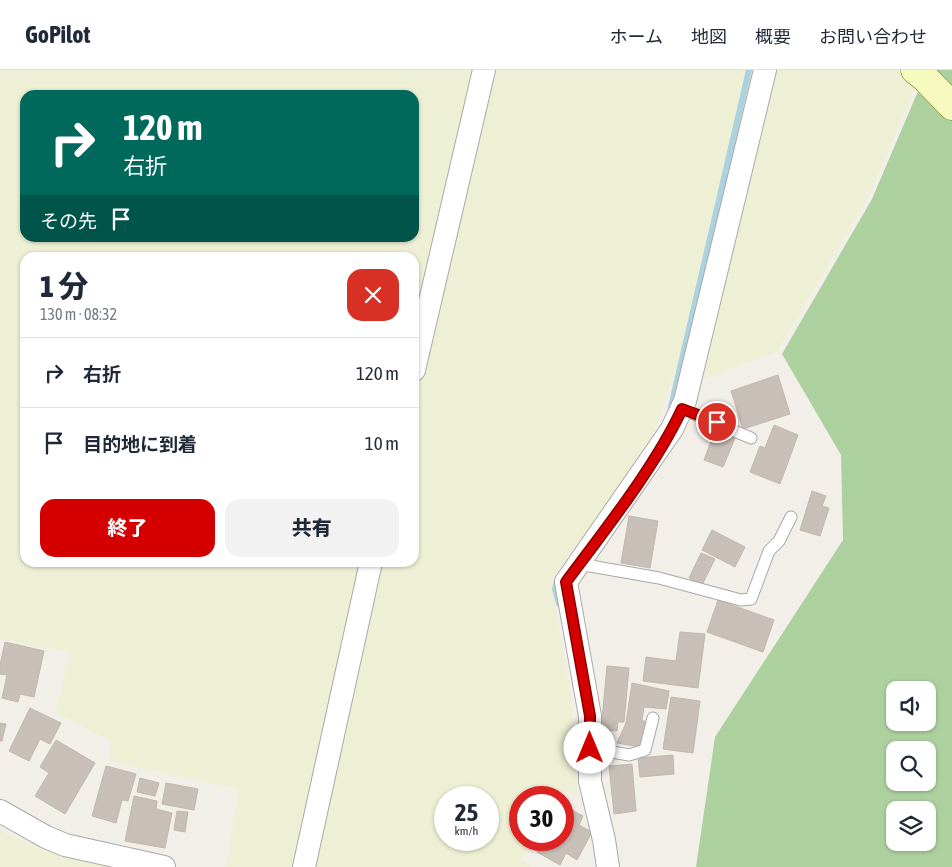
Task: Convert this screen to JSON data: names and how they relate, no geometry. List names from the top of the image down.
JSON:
{
  "page": {
    "header": "GoPilot",
    "nav": [
      "ホーム",
      "地図",
      "概要",
      "お問い合わせ"
    ],
    "turn": ["120 m", "右折"],
    "then": "その先",
    "heading": ["1 分", "130 m · 08:32"],
    "list": [
      {
        "name": "右折",
        "value": "120 m"
      },
      {
        "name": "目的地に到着",
        "value": "10 m"
      }
    ],
    "buttons": ["終了", "共有"],
    "speed": "25 km/h",
    "limit": "30"
  }
}
